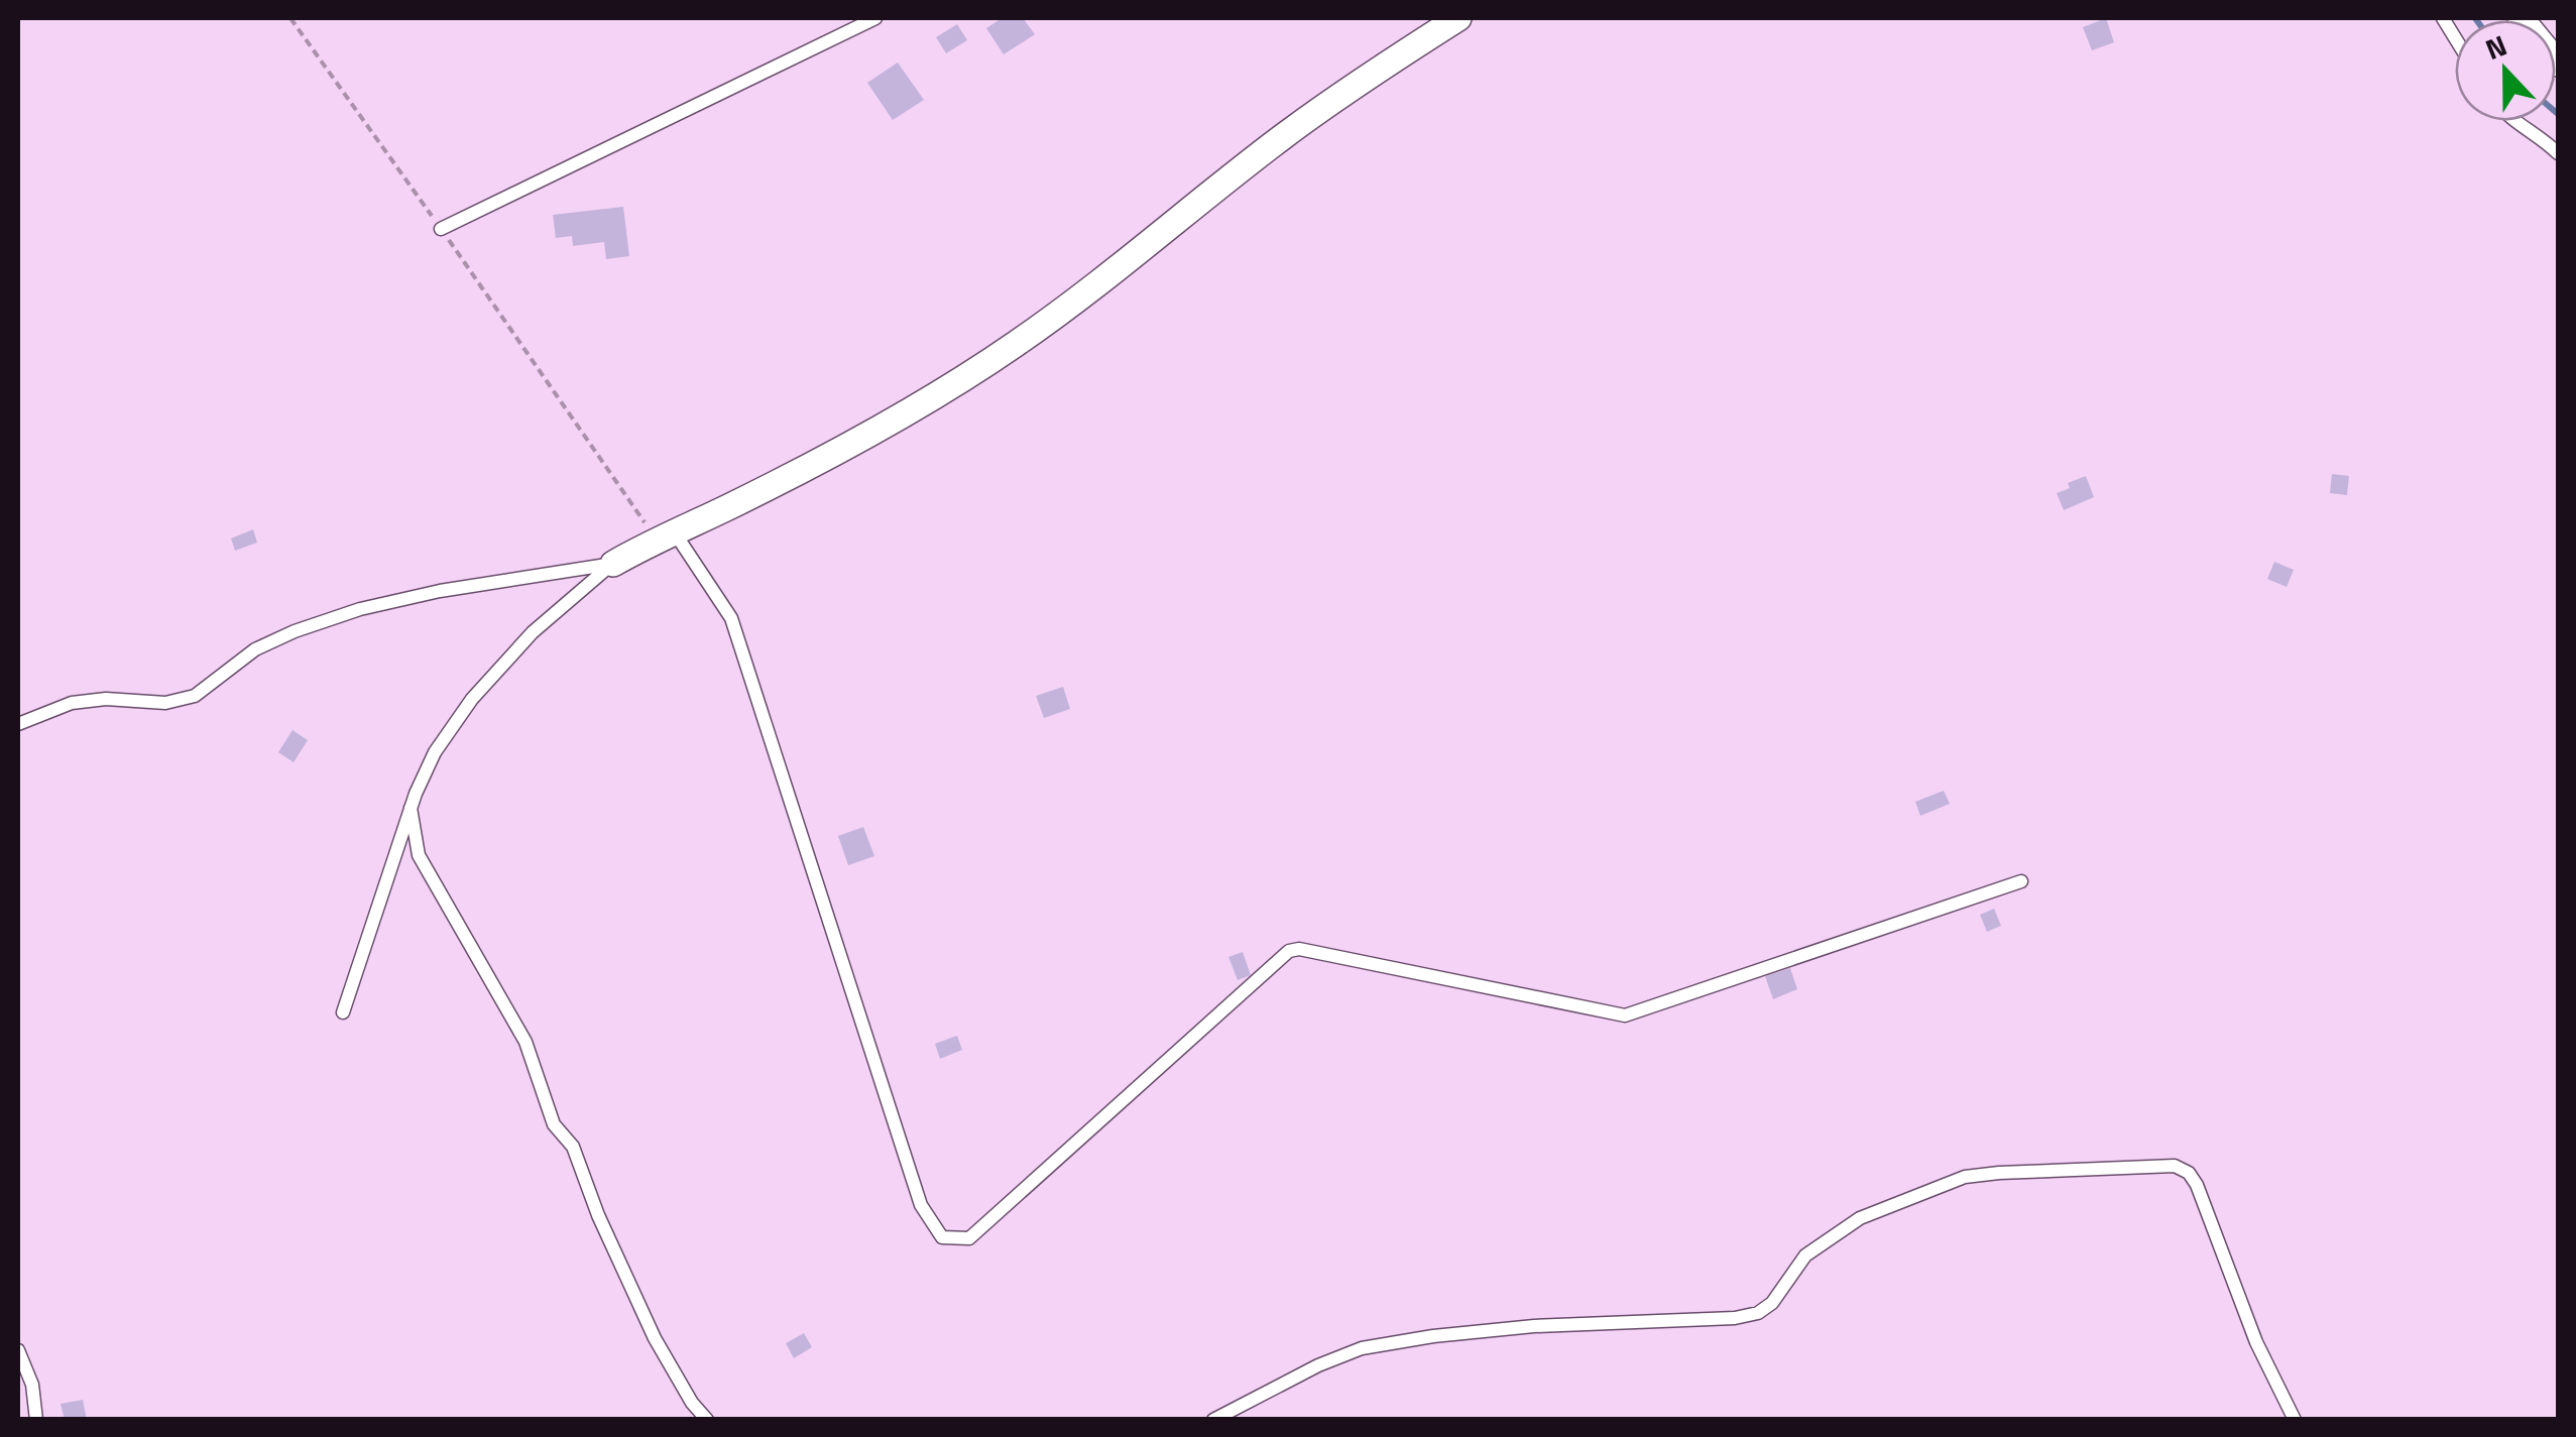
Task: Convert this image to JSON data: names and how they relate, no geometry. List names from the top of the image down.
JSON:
{
  "north": "top"
}
